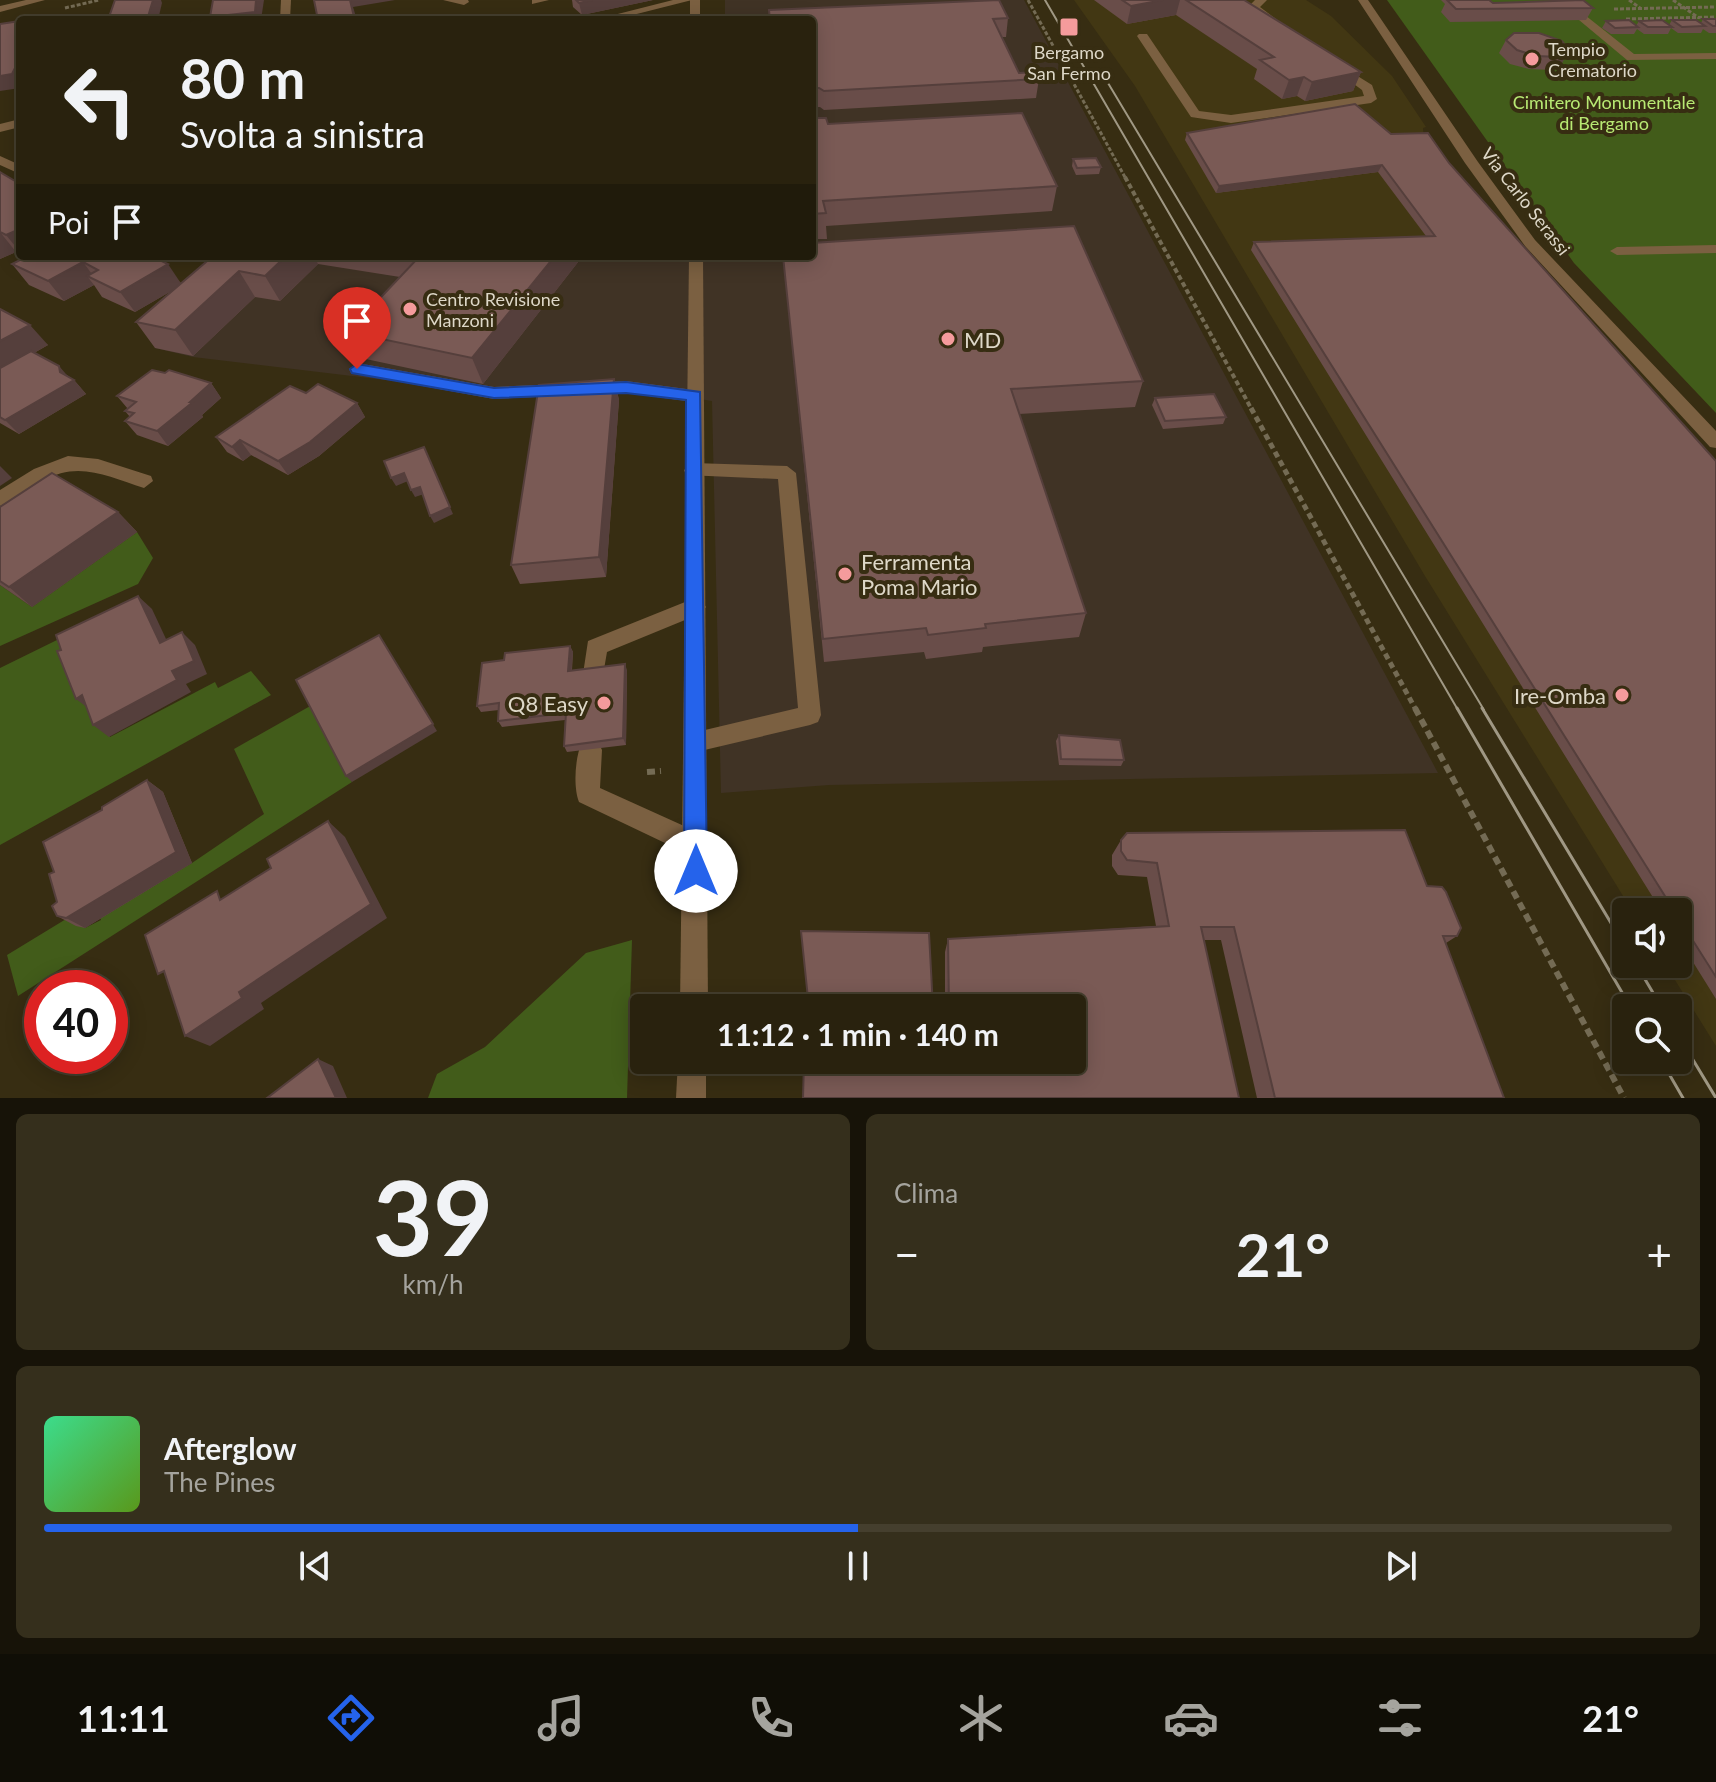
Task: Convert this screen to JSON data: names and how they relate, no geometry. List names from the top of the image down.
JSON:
{
  "streets": {
    "street": ["Via Carlo Serassi"]
  },
  "parks": ["Cimitero Monumentale di Bergamo"],
  "places": {
    "transit": ["Bergamo San Fermo"],
    "other": [
      "Tempio Crematorio",
      "Centro Revisione Manzoni",
      "MD",
      "Ferramenta Poma Mario",
      "Ire-Omba",
      "Q8 Easy"
    ]
  },
  "page": {
    "turn": ["80 m", "Svolta a sinistra"],
    "then": "Poi",
    "limit": "40",
    "trip": "11:12 · 1 min · 140 m",
    "tile": [
      ["39", "km/h"],
      "Clima"
    ],
    "heat": ["−", "21°", "+"],
    "song": ["Afterglow", "The Pines"],
    "tabs": ["11:11", "21°"]
  }
}
